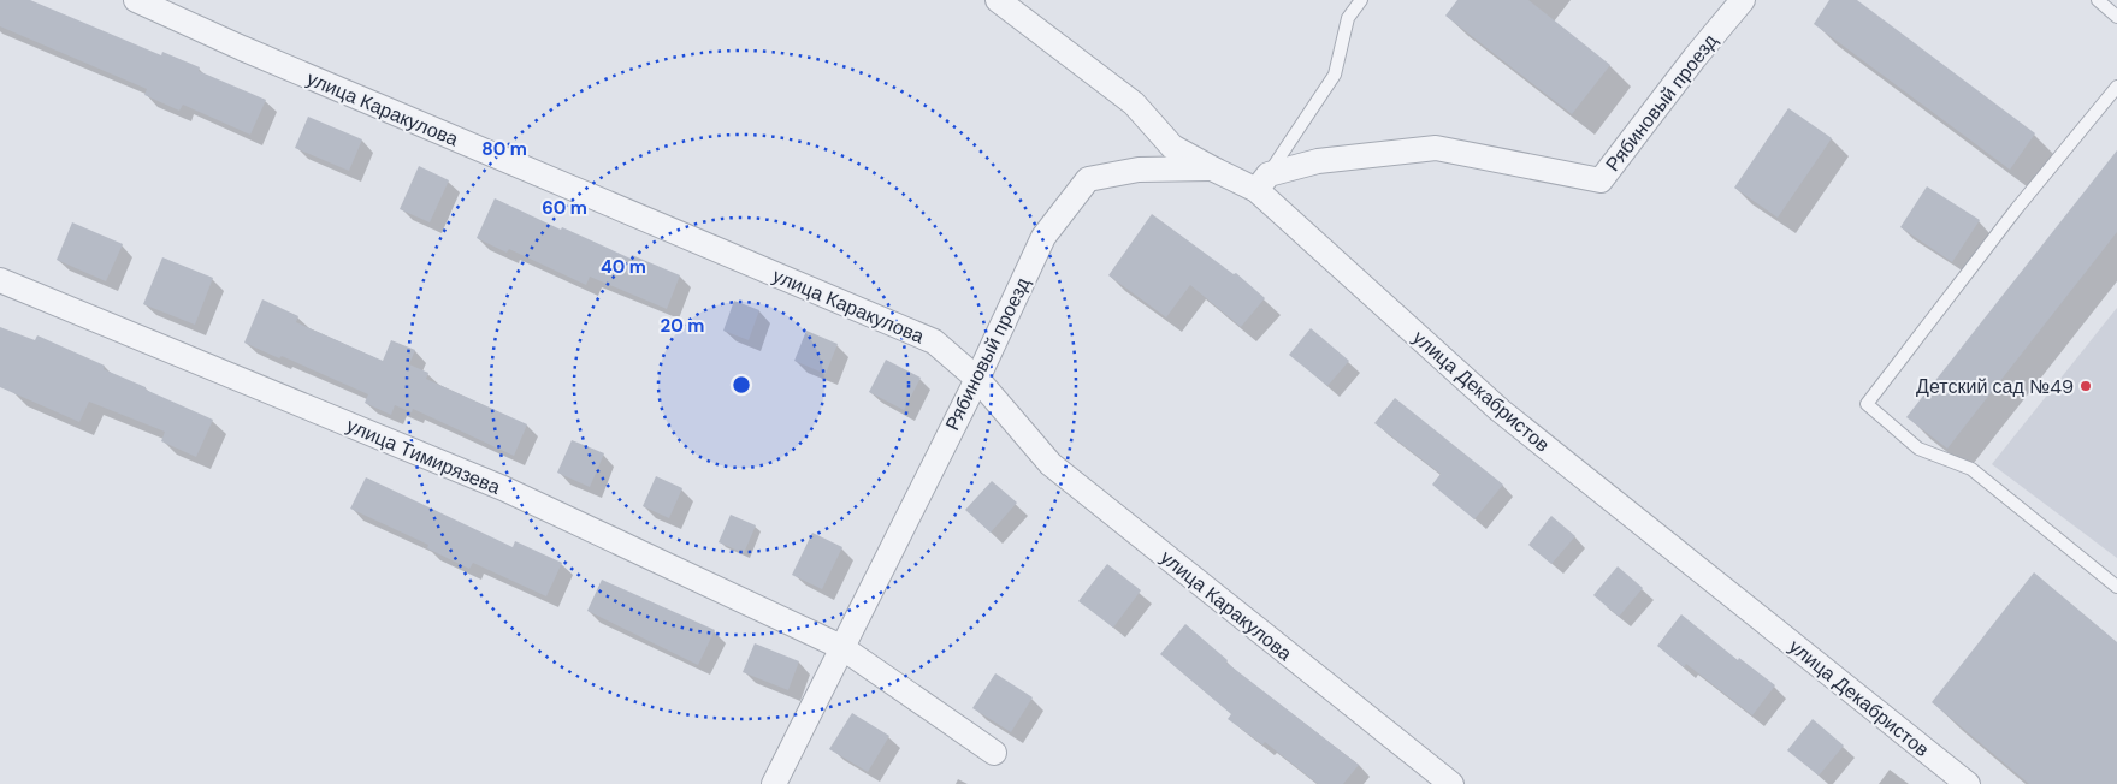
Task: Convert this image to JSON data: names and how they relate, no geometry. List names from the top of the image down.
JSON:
{
  "streets": {
    "street": [
      "Рябиновый проезд",
      "улица Каракулова",
      "улица Декабристов",
      "улица Тимирязева"
    ]
  },
  "crossings": [
    ["Рябиновый проезд", "улица Каракулова"],
    ["Рябиновый проезд", "улица Декабристов"],
    ["Рябиновый проезд", "улица Тимирязева"]
  ],
  "places": ["Детский сад №49"],
  "rings": [
    "80 m",
    "60 m",
    "40 m",
    "20 m"
  ]
}
